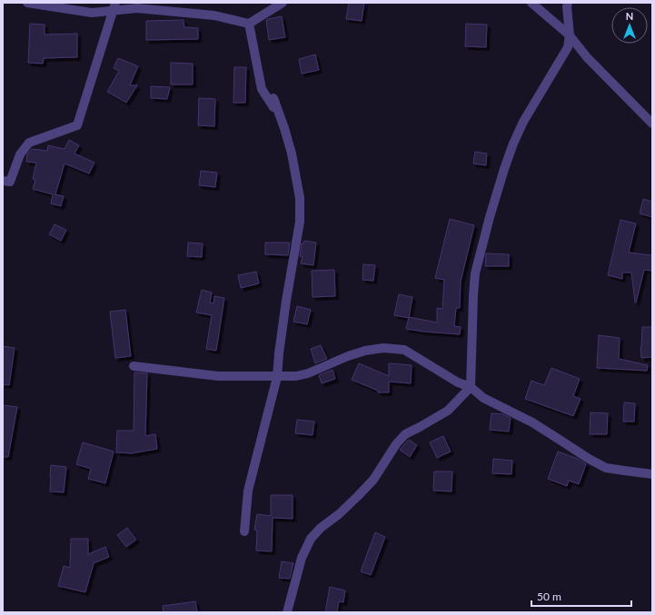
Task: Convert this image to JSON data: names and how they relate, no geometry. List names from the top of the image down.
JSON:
{
  "scale_bar": "50 m",
  "north": "top"
}
